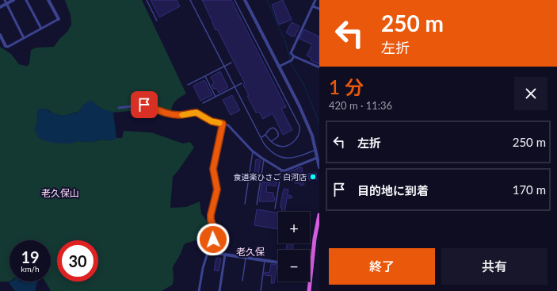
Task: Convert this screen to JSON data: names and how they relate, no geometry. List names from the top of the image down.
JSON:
{
  "districts": ["老久保山", "老久保"],
  "places": ["食道楽ひさご 白河店"],
  "page": {
    "turn": ["250 m", "左折"],
    "heading": ["1 分", "420 m · 11:36"],
    "list": [
      {
        "name": "左折",
        "value": "250 m"
      },
      {
        "name": "目的地に到着",
        "value": "170 m"
      }
    ],
    "map_buttons": ["+", "−"],
    "speed": "19 km/h",
    "limit": "30",
    "buttons": ["終了", "共有"]
  }
}
